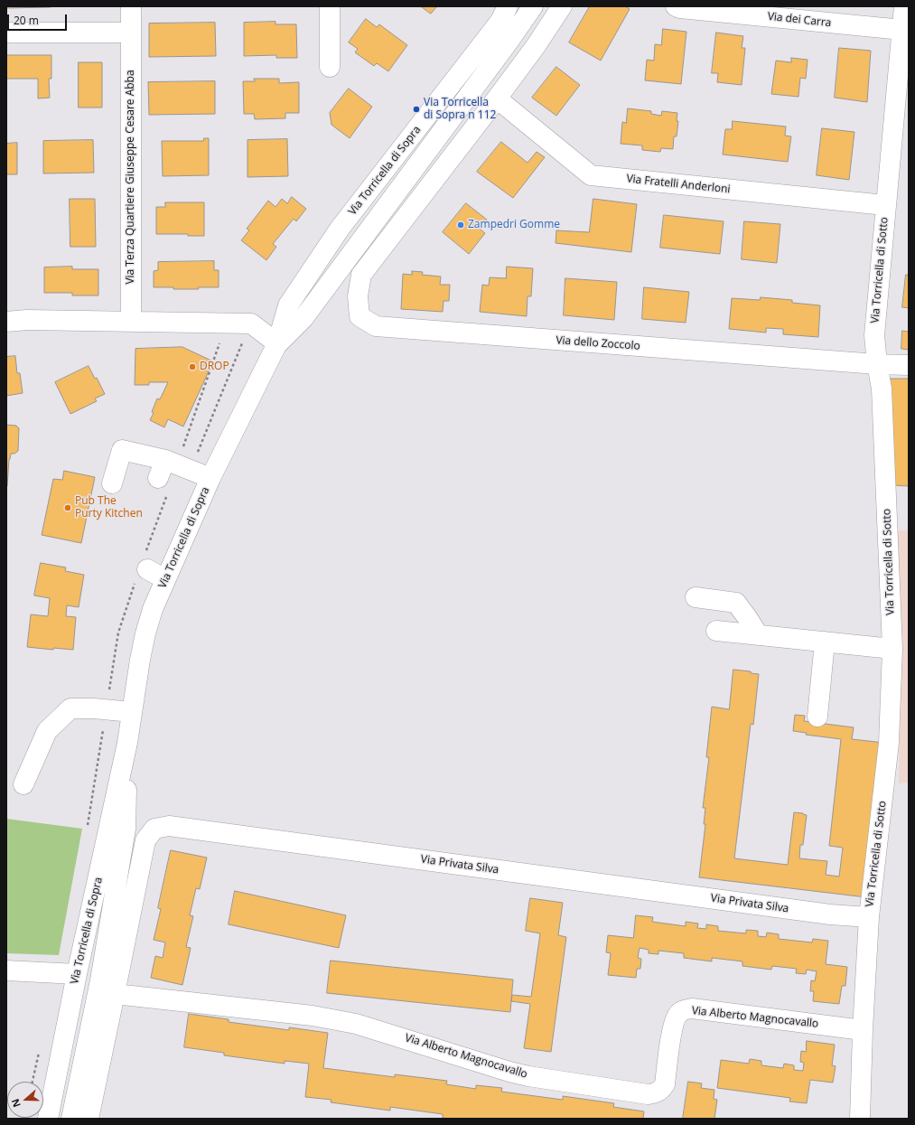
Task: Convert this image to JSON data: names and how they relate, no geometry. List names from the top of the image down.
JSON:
{
  "streets": {
    "street": [
      "Via dei Carra",
      "Via Torricella di Sopra",
      "Via Terza Quartiere Giuseppe Cesare Abba",
      "Via Fratelli Anderloni",
      "Via Torricella di Sotto",
      "Via dello Zoccolo",
      "Via Privata Silva",
      "Via Alberto Magnocavallo"
    ]
  },
  "crossings": [
    ["Via dei Carra", "Via Torricella di Sotto"],
    ["Via Torricella di Sopra", "Via Privata Silva"],
    ["Via Fratelli Anderloni", "Via Torricella di Sotto"],
    ["Via Torricella di Sotto", "Via dello Zoccolo"],
    ["Via Torricella di Sotto", "Via Privata Silva"],
    ["Via Torricella di Sotto", "Via Alberto Magnocavallo"],
    ["Via Privata Silva", "Via Alberto Magnocavallo"]
  ],
  "places": [
    "Via Torricella di Sopra n 112",
    "Zampedri Gomme",
    "DROP",
    "Pub The Purty Kitchen"
  ],
  "scale_bar": "20 m",
  "north": "left"
}
